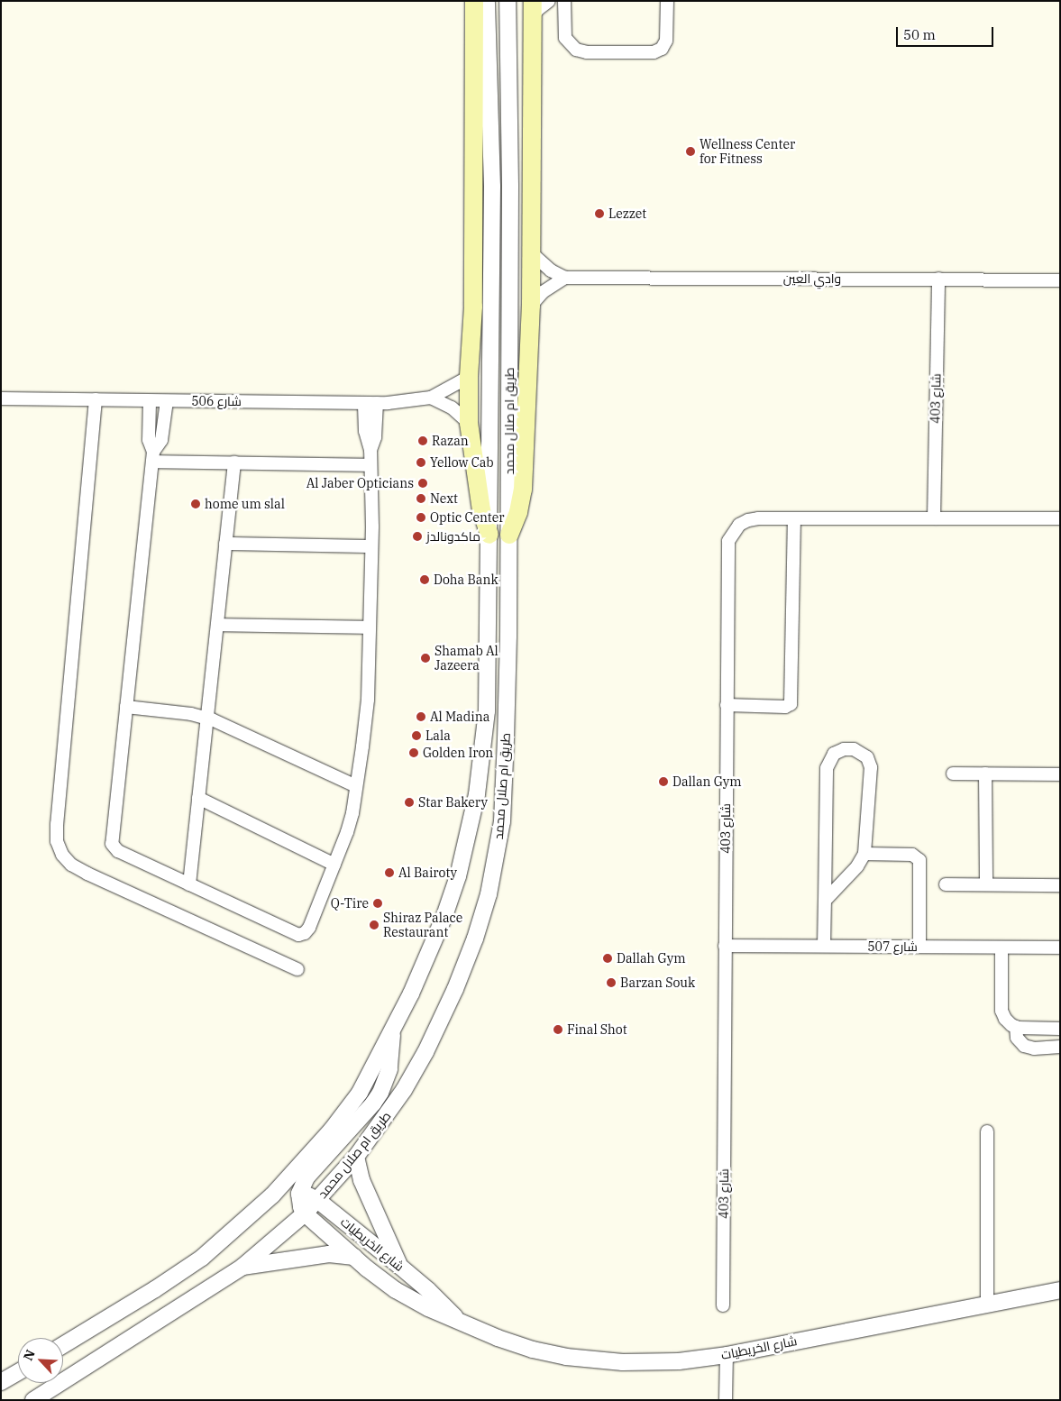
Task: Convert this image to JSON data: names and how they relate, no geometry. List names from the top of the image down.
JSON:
{
  "streets": {
    "street": [
      "وادي العين",
      "شارع 403",
      "شارع 506",
      "طريق ام صلال محمد",
      "شارع 507",
      "شارع الخريطيات"
    ]
  },
  "crossings": [
    ["وادي العين", "شارع 403"],
    ["شارع 403", "شارع 507"],
    ["طريق ام صلال محمد", "شارع الخريطيات"]
  ],
  "places": [
    "Wellness Center for Fitness",
    "Lezzet",
    "Razan",
    "Yellow Cab",
    "Al Jaber Opticians",
    "Next",
    "home um slal",
    "Optic Center",
    "ماكدونالدز",
    "Doha Bank",
    "Shamab Al Jazeera",
    "Al Madina",
    "Lala",
    "Golden Iron",
    "Dallan Gym",
    "Star Bakery",
    "Al Bairoty",
    "Q-Tire",
    "Shiraz Palace Restaurant",
    "Dallah Gym",
    "Barzan Souk",
    "Final Shot"
  ],
  "scale_bar": "50 m",
  "north": "top left"
}
